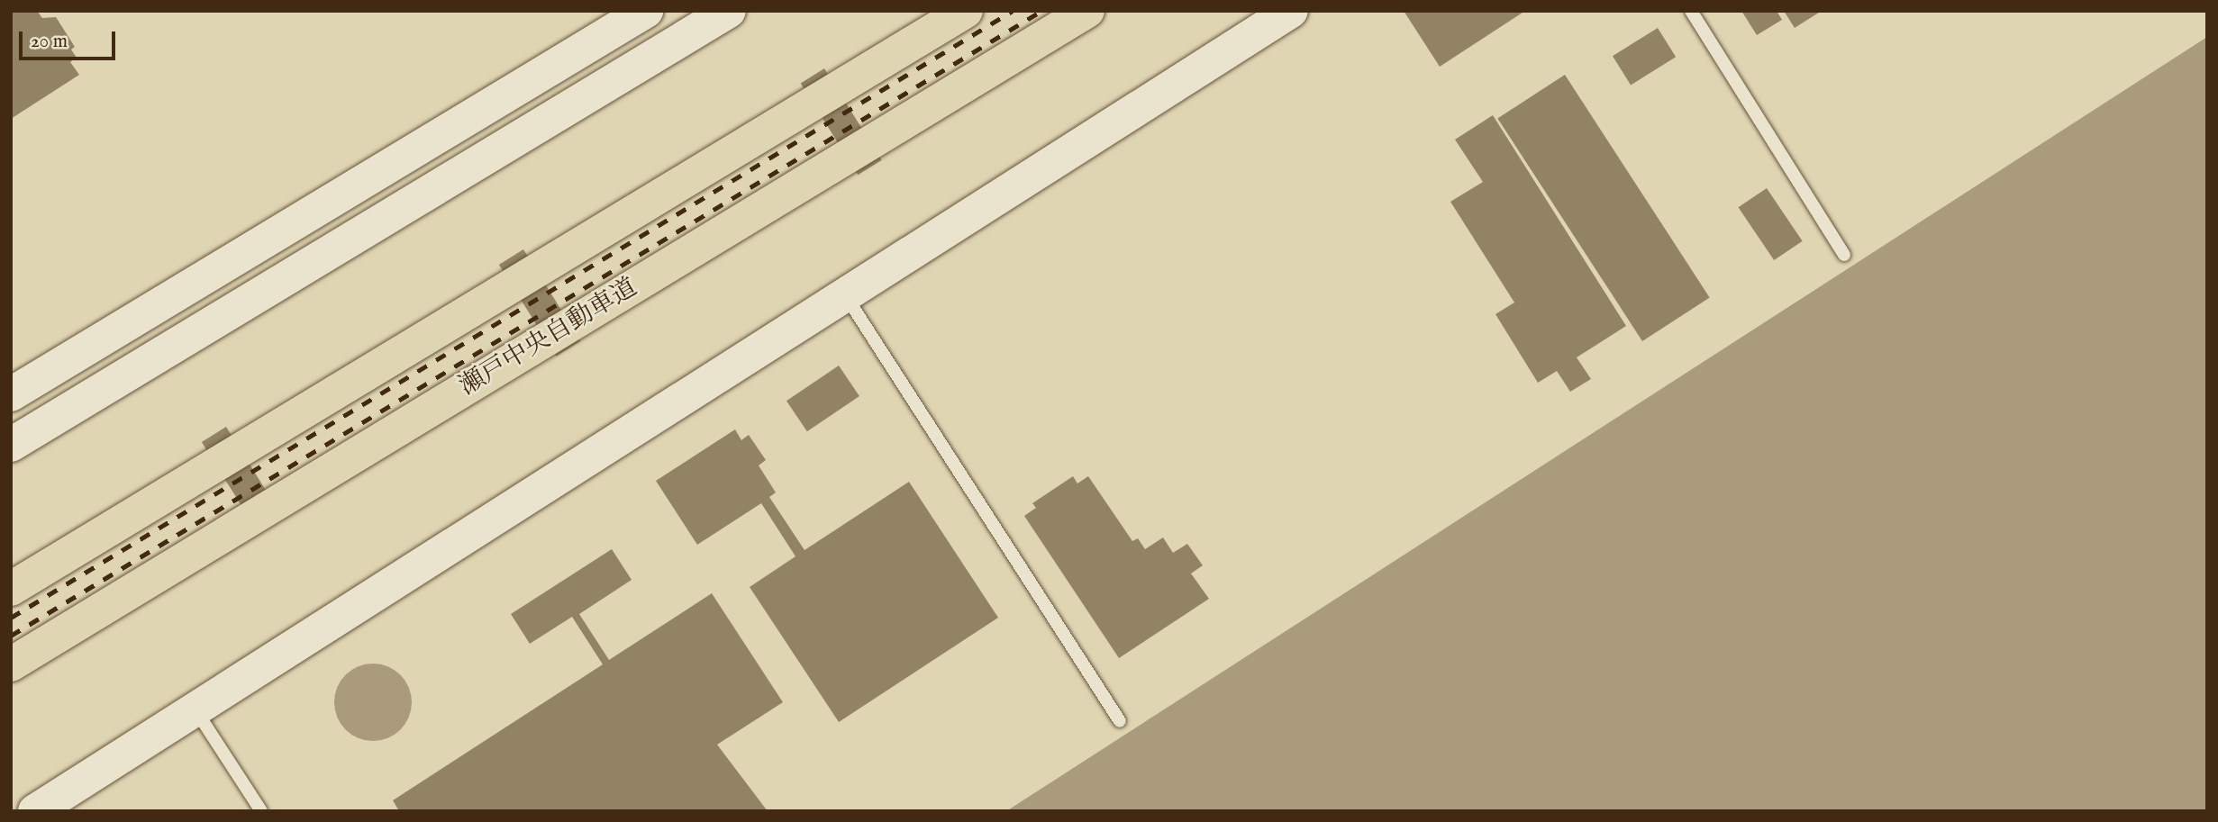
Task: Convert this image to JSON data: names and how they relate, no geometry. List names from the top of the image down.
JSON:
{
  "streets": {
    "highway": ["瀬戸中央自動車道"]
  },
  "scale_bar": "20 m"
}
